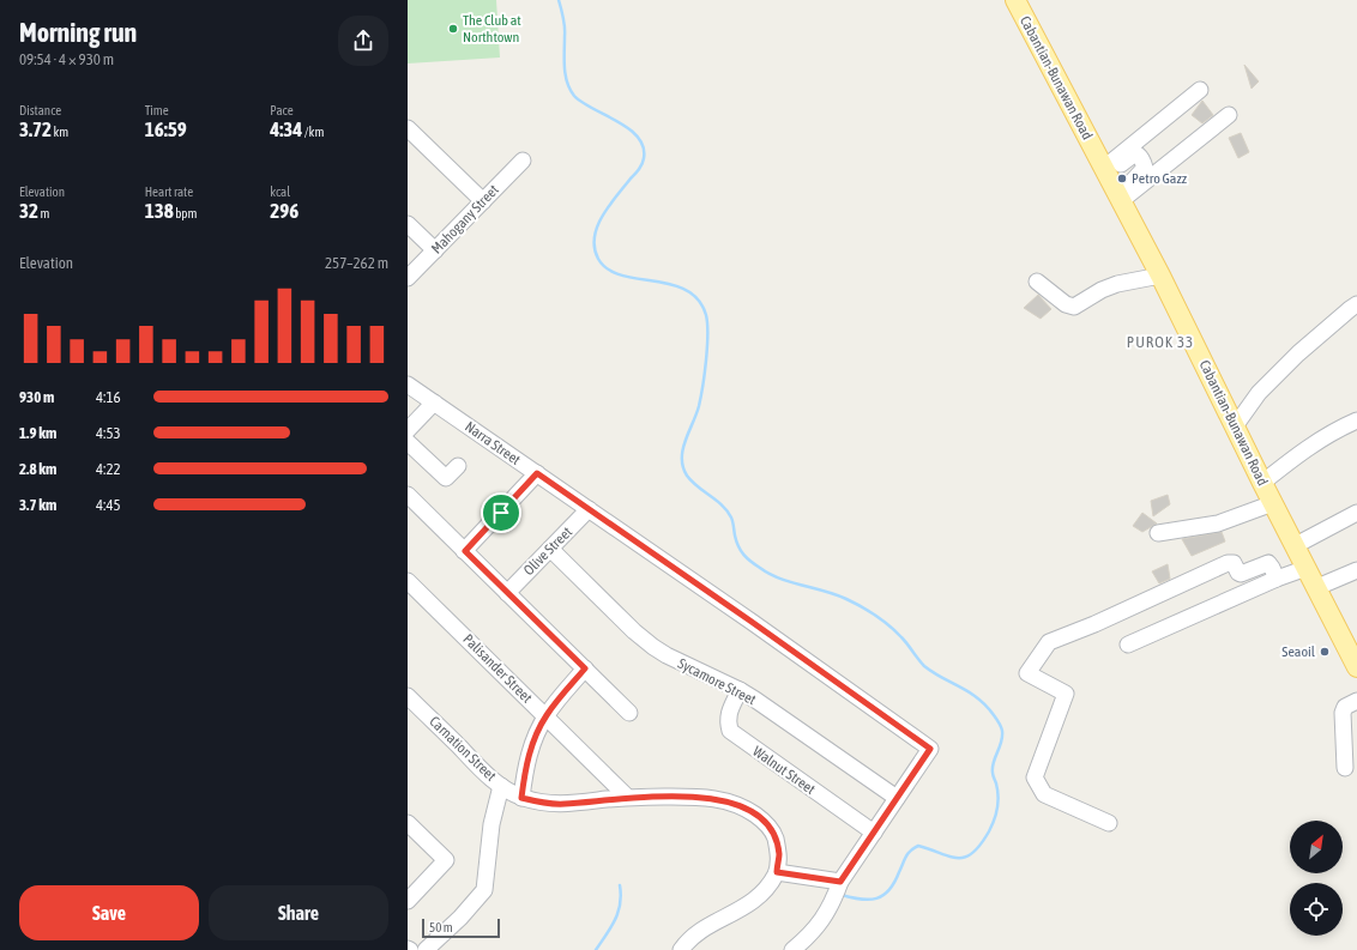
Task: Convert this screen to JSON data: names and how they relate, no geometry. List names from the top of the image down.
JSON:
{
  "streets": {
    "main road": ["Cabantian-Bunawan Road"],
    "street": [
      "Mahogany Street",
      "Narra Street",
      "Olive Street",
      "Palisander Street",
      "Sycamore Street",
      "Carnation Street",
      "Walnut Street"
    ]
  },
  "crossings": [
    ["Narra Street", "Olive Street"],
    ["Narra Street", "Sycamore Street"],
    ["Olive Street", "Sycamore Street"],
    ["Palisander Street", "Carnation Street"],
    ["Sycamore Street", "Walnut Street"]
  ],
  "districts": ["PUROK 33"],
  "places": ["The Club at Northtown", "Petro Gazz", "Seaoil"],
  "scale_bar": "50 m",
  "north": "top right",
  "page": {
    "heading": ["Morning run", "09:54 · 4 × 930 m"],
    "stats": [
      ["Distance", "3.72 km"],
      ["Time", "16:59"],
      ["Pace", "4:34 /km"],
      ["Elevation", "32 m"],
      ["Heart rate", "138 bpm"],
      ["kcal", "296"]
    ],
    "chart": ["Elevation", "257–262 m"],
    "list": [
      {
        "name": "930 m",
        "note": "4:16"
      },
      {
        "name": "1.9 km",
        "note": "4:53"
      },
      {
        "name": "2.8 km",
        "note": "4:22"
      },
      {
        "name": "3.7 km",
        "note": "4:45"
      }
    ],
    "buttons": ["Save", "Share"],
    "scale": "50 m"
  }
}
